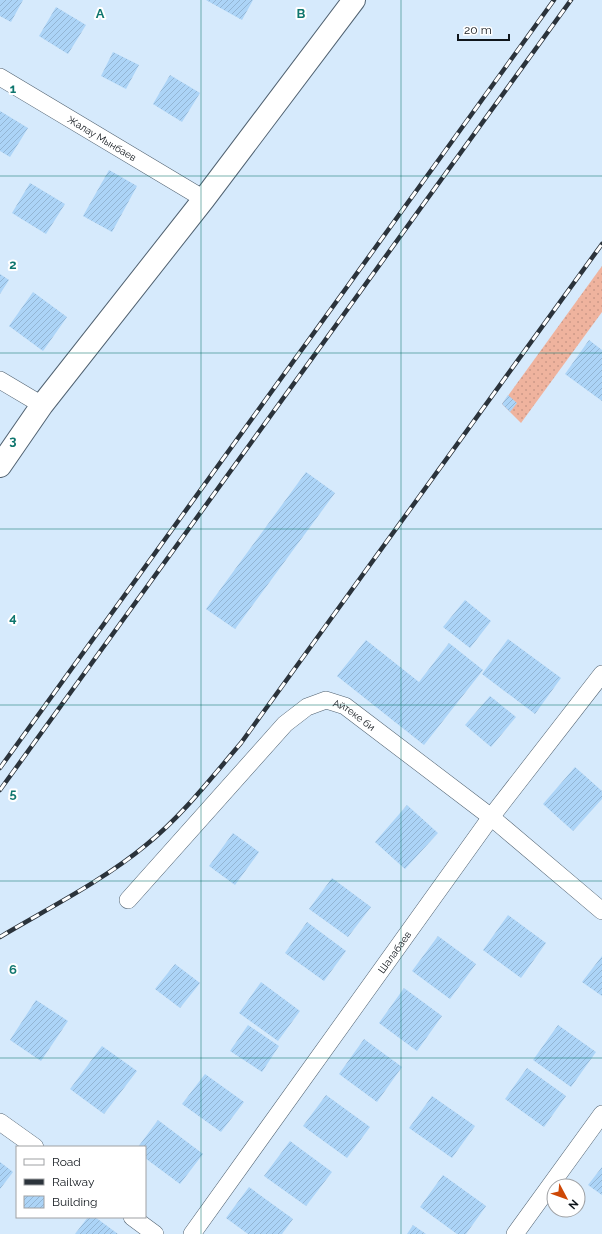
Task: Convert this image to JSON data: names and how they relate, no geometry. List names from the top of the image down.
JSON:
{
  "streets": {
    "street": ["Жалау Мынбаев", "Айтеке би", "Шалабаев"]
  },
  "crossings": [
    ["Айтеке би", "Шалабаев"]
  ],
  "legend": ["Road", "Railway", "Building"],
  "scale_bar": "20 m",
  "north": "bottom right",
  "grid": {
    "columns": ["A", "B"],
    "rows": [
      "1",
      "2",
      "3",
      "4",
      "5",
      "6"
    ]
  }
}
